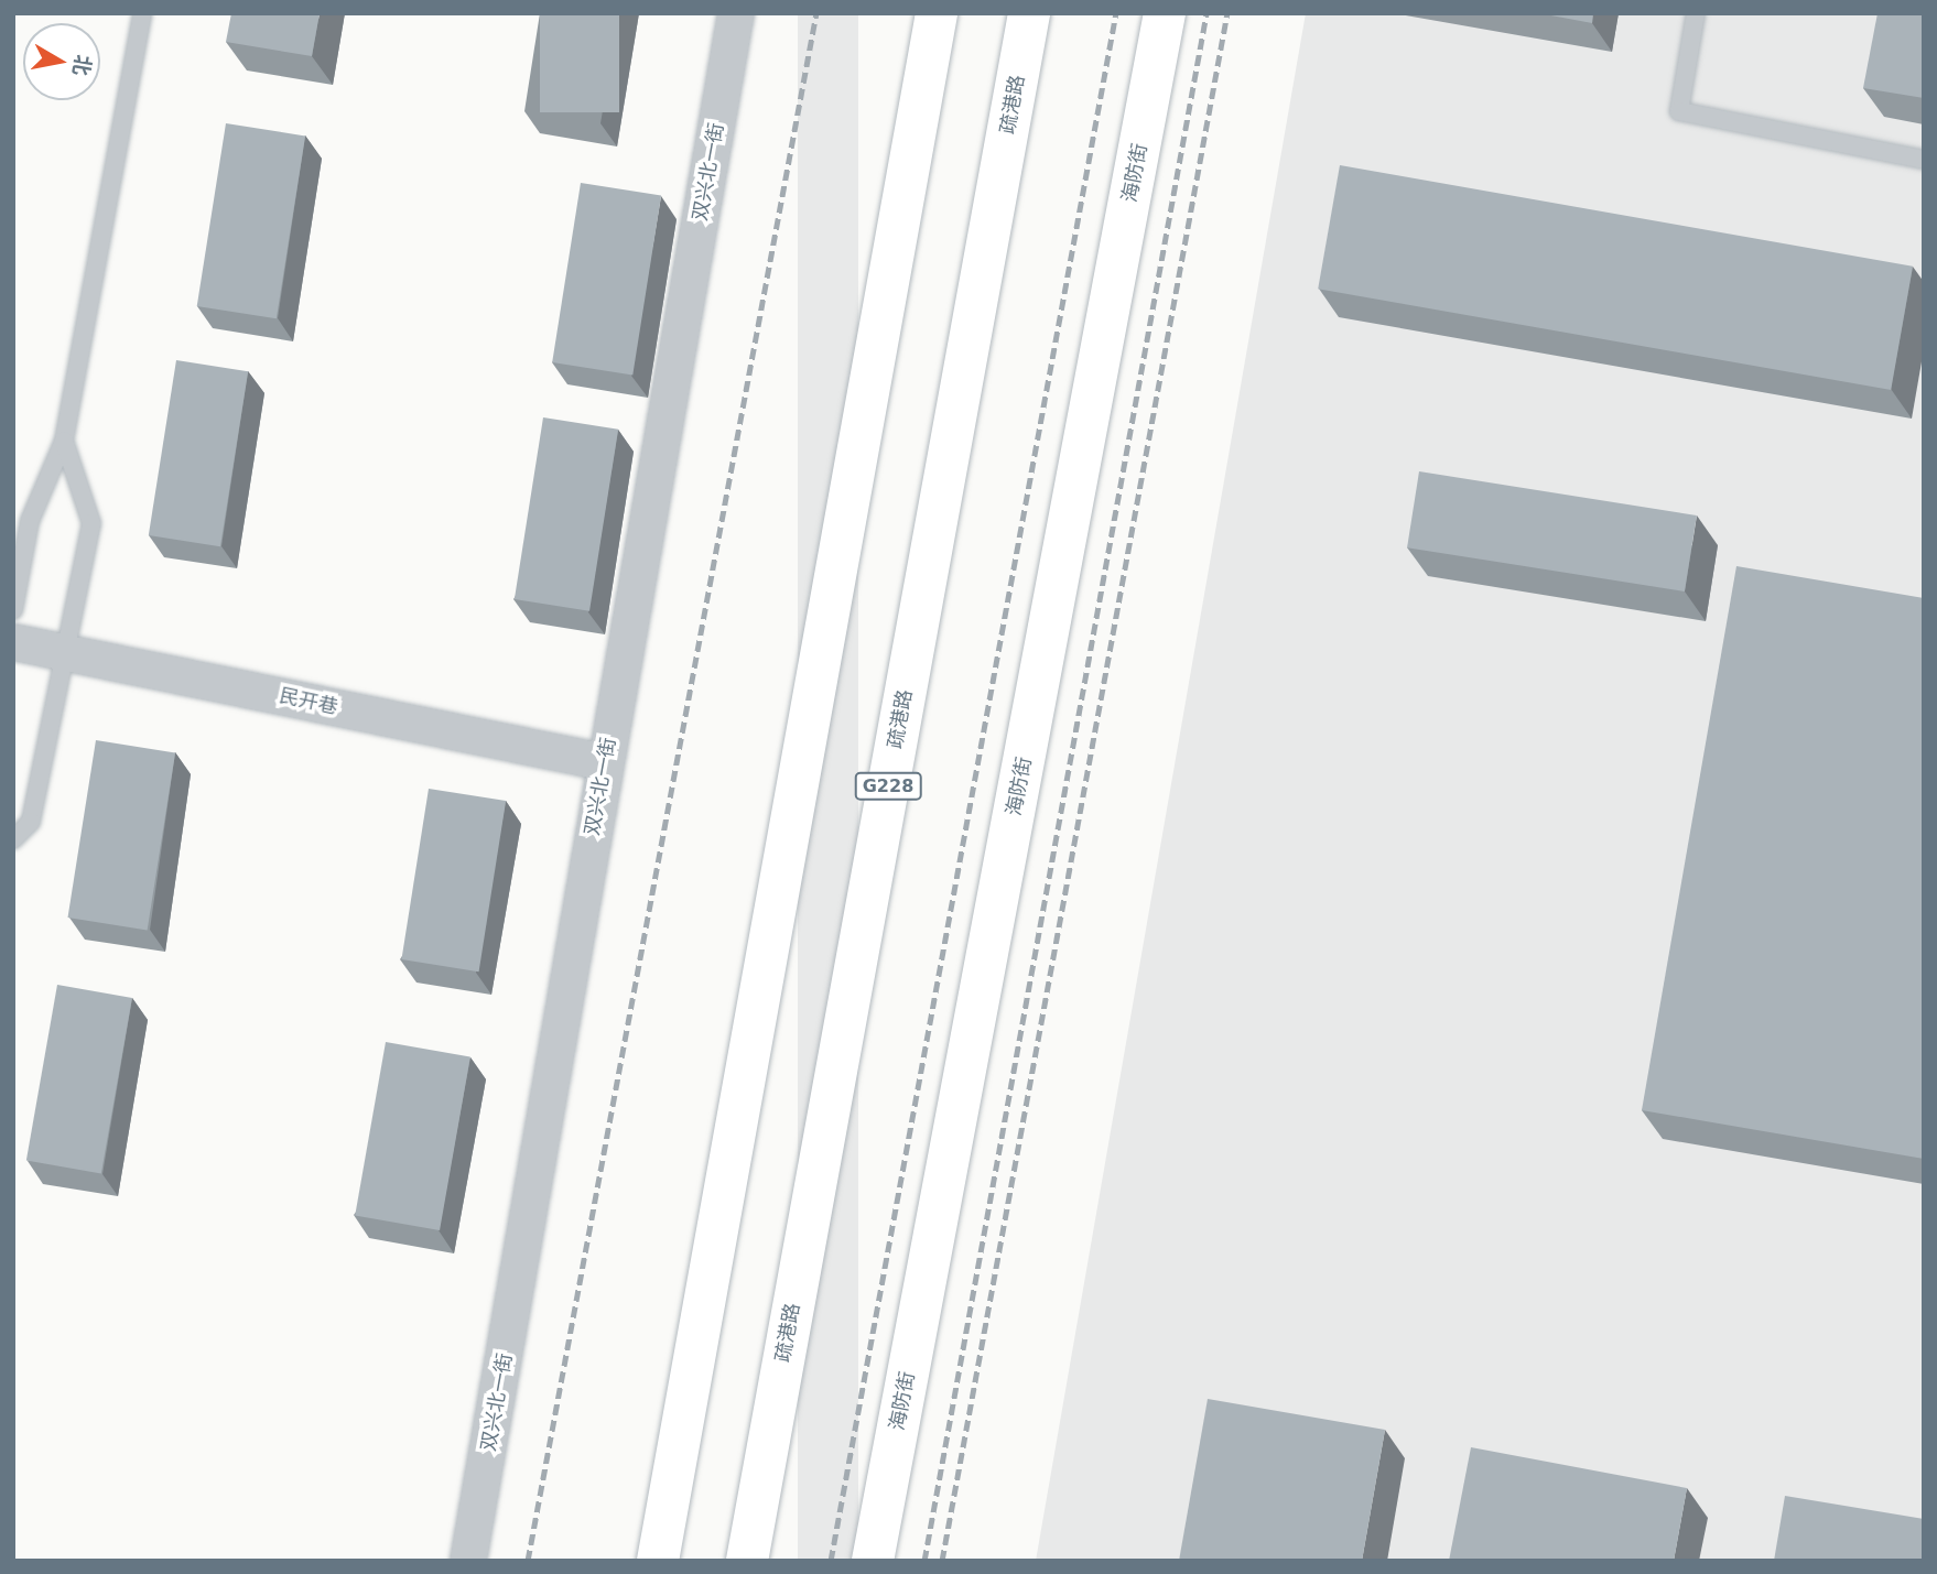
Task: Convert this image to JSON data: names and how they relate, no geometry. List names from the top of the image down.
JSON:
{
  "streets": {
    "main road": ["疏港路", "海防街", "G228"],
    "street": ["双兴北一街", "民开巷"]
  },
  "crossings": [
    ["双兴北一街", "民开巷"]
  ],
  "north": "right"
}
